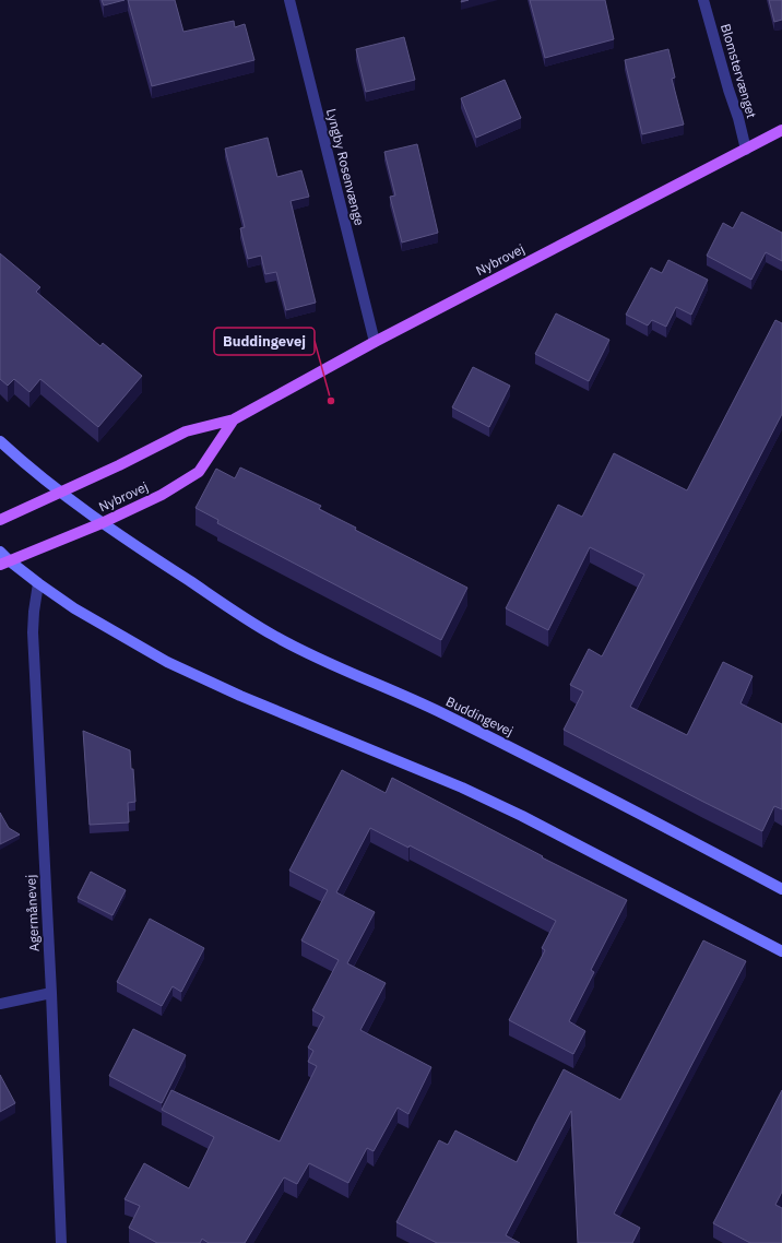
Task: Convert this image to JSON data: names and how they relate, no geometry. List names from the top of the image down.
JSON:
{
  "streets": {
    "main road": ["Nybrovej"],
    "street": [
      "Blomstervænget",
      "Lyngby Rosenvænge",
      "Buddingevej",
      "Agermånevej"
    ]
  },
  "crossings": [
    ["Blomstervænget", "Nybrovej"],
    ["Lyngby Rosenvænge", "Nybrovej"],
    ["Nybrovej", "Buddingevej"]
  ],
  "places": ["Buddingevej"]
}
